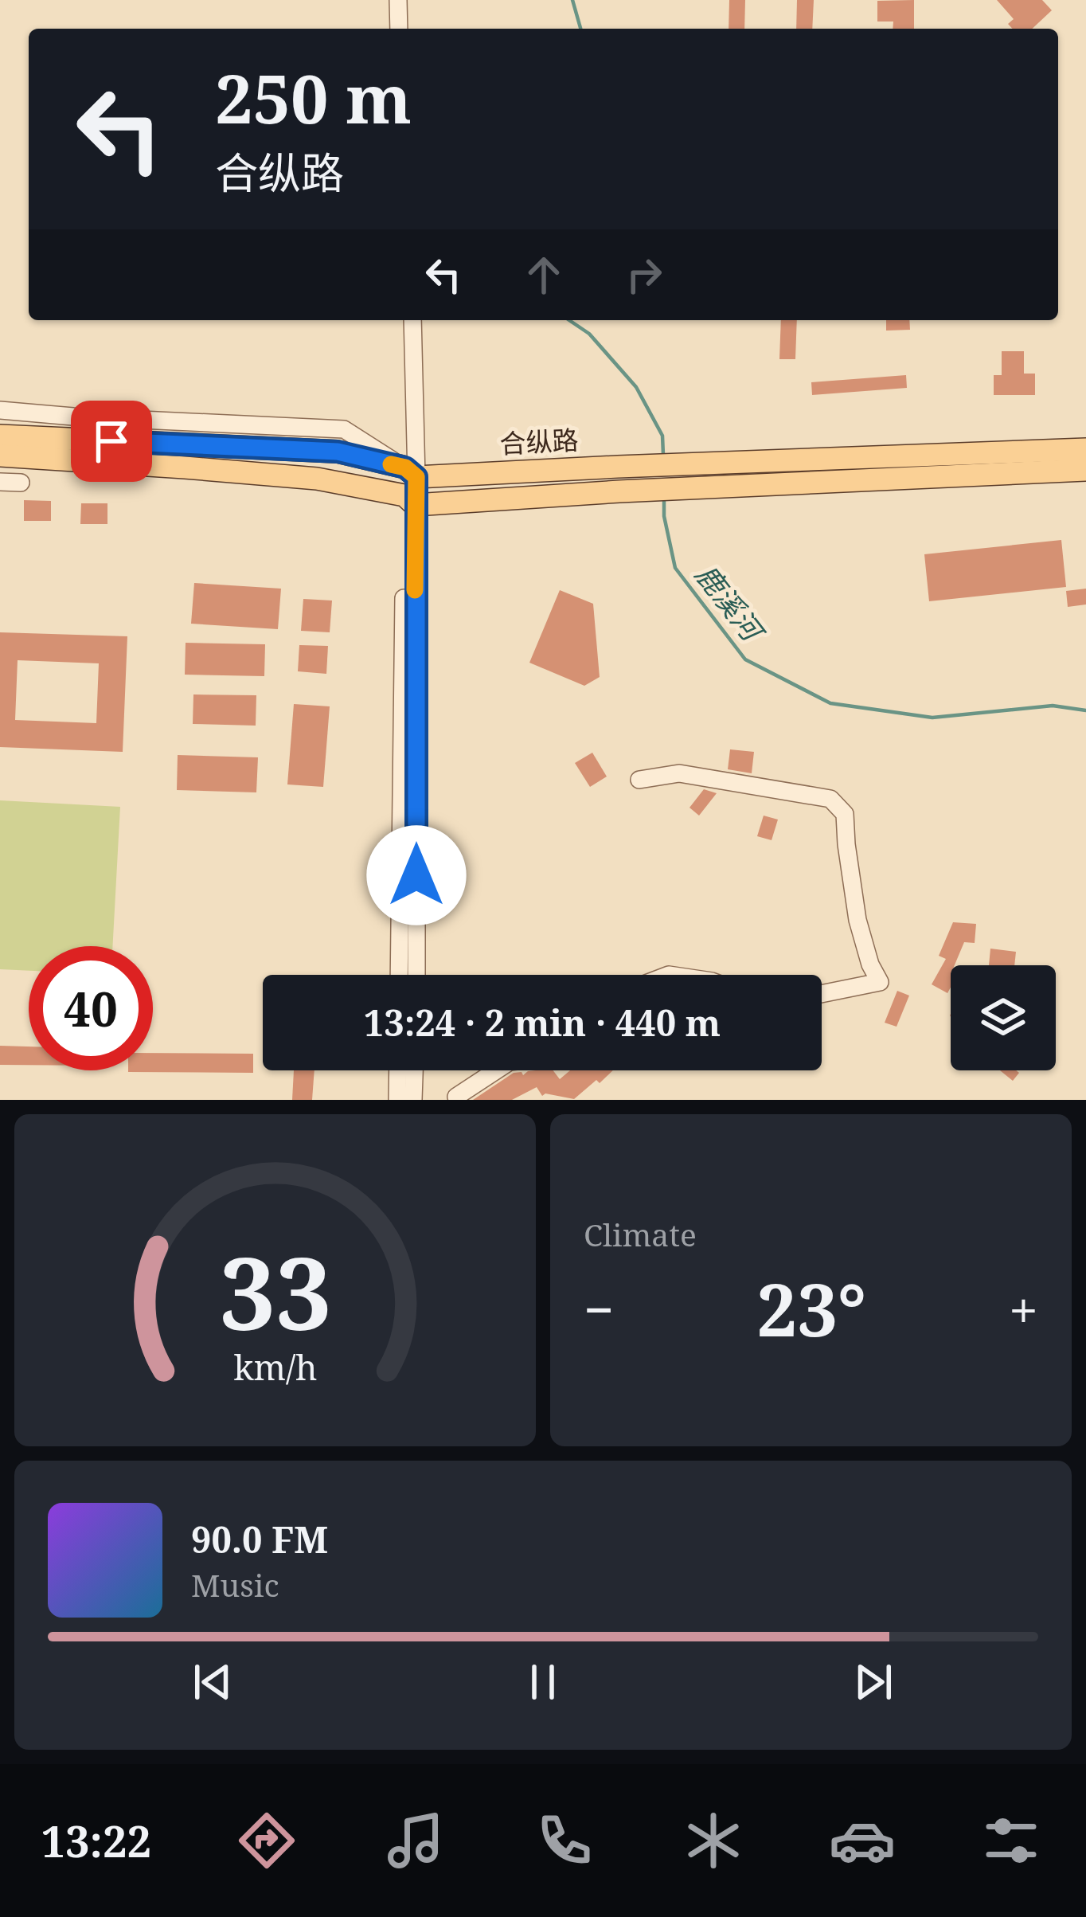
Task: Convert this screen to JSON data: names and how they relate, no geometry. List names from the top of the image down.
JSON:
{
  "streets": {
    "main road": ["合纵路"]
  },
  "water": ["鹿溪河"],
  "page": {
    "turn": ["250 m", "合纵路"],
    "limit": "40",
    "trip": "13:24 · 2 min · 440 m",
    "tile": "Climate",
    "heat": ["−", "23°", "+"],
    "song": ["90.0 FM", "Music"],
    "tabs": "13:22",
    "gauge": ["33", "km/h"]
  }
}
